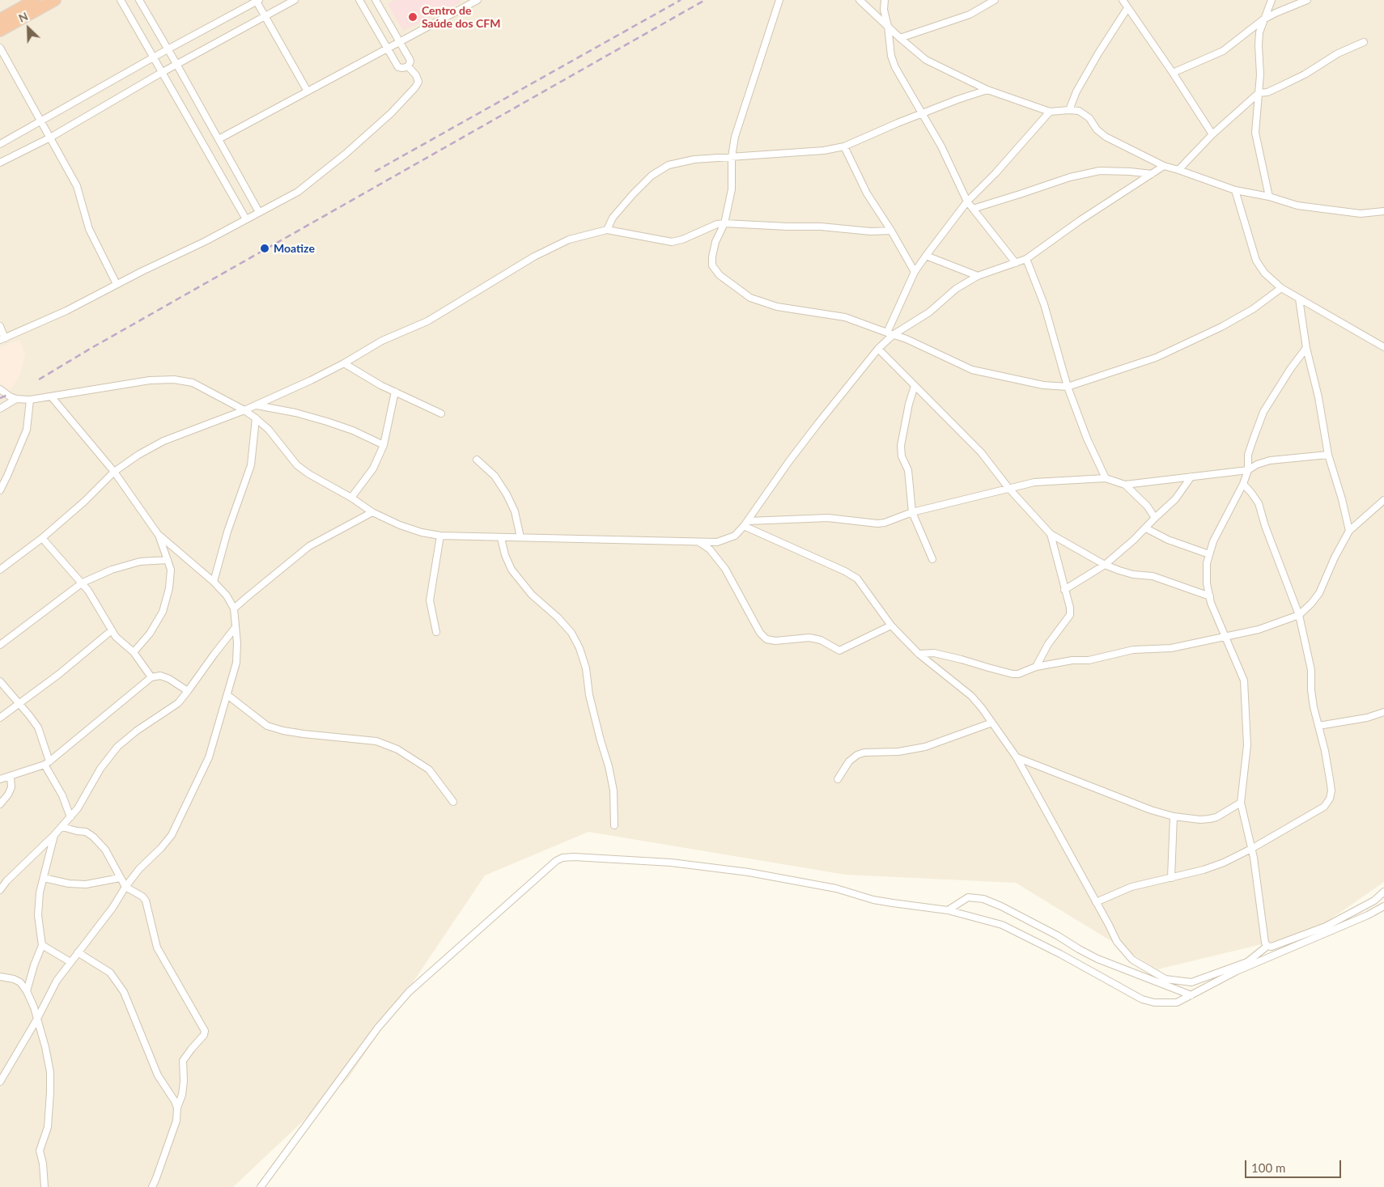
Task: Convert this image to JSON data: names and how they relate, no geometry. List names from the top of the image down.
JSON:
{
  "places": ["Centro de Saúde dos CFM", "Moatize"],
  "scale_bar": "100 m",
  "north": "top left"
}
